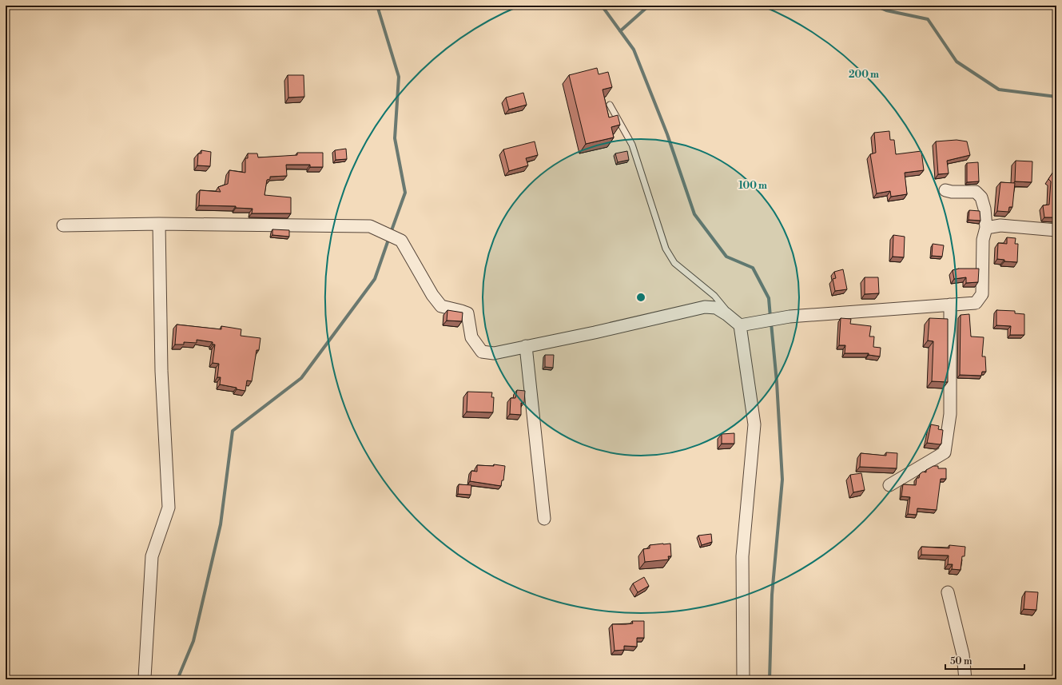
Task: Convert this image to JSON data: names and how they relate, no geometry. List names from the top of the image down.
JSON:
{
  "scale_bar": "50 m",
  "rings": ["200 m", "100 m"]
}
